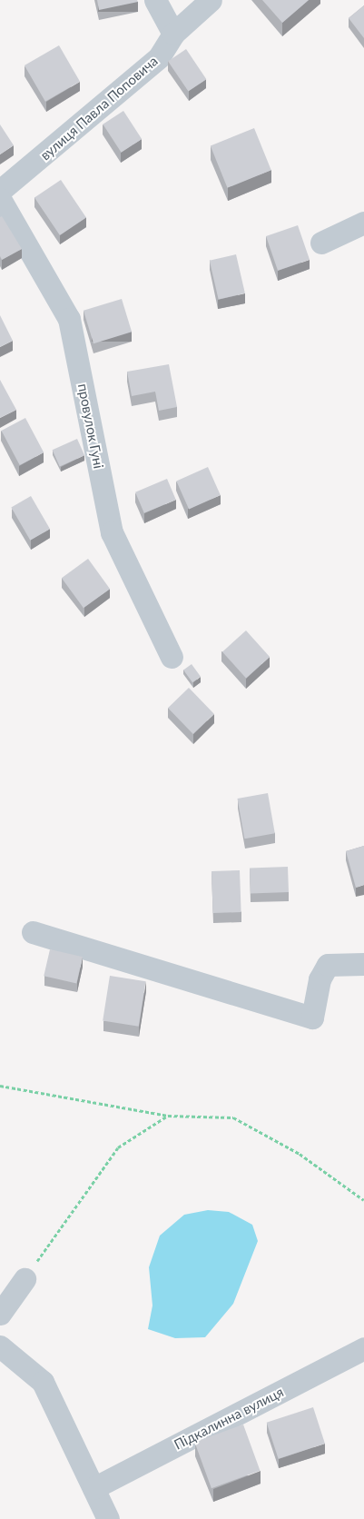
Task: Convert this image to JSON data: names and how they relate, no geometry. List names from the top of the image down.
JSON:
{
  "streets": {
    "street": ["вулиця Павла Поповича", "провулок Гуні", "Підкалинна вулиця"]
  }
}
